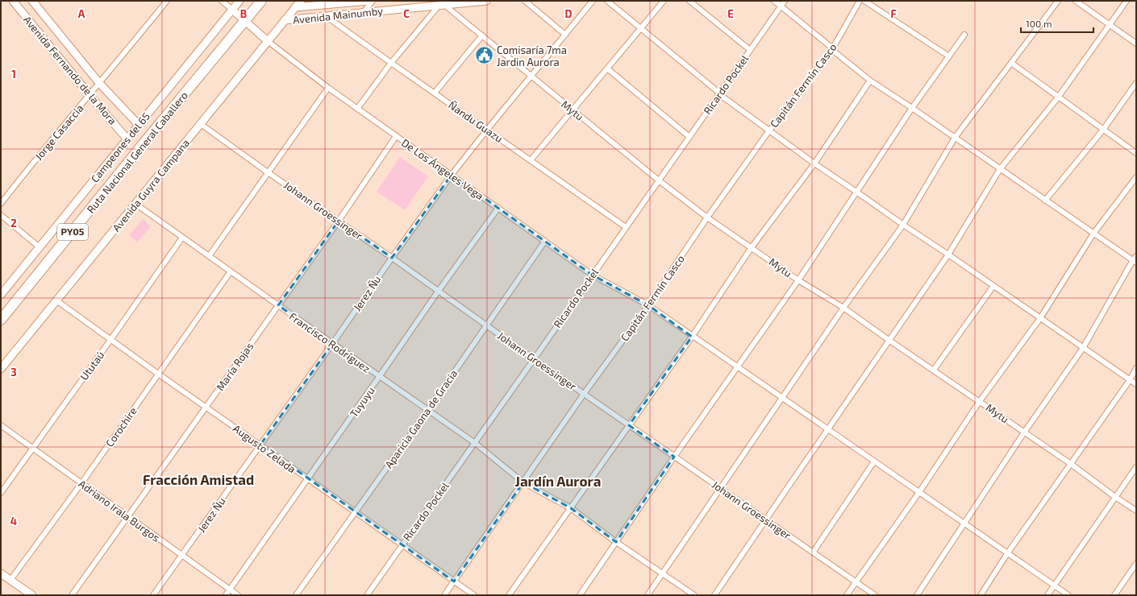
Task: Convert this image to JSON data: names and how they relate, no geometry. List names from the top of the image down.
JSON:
{
  "streets": {
    "highway": ["Ruta Nacional General Caballero", "PY05"],
    "street": [
      "Avenida Mainumby",
      "Avenida Fernando de la Mora",
      "Ricardo Pockel",
      "Capitán Fermín Casco",
      "Mytu",
      "Ñandu Guazu",
      "Jorge Casaccia",
      "Campeones del 65",
      "De Los Ángeles Vega",
      "Avenida Guyra Campana",
      "Johann Groessinger",
      "Jerez Ñu",
      "Francisco Rodríguez",
      "Ututaú",
      "María Rojas",
      "Tuyuyu",
      "Aparicia Gaona de Gracia",
      "Corochire",
      "Augusto Zelada",
      "Adriano Irala Burgos"
    ]
  },
  "crossings": [
    ["Avenida Mainumby", "Mytu"],
    ["Avenida Mainumby", "Ñandu Guazu"],
    ["Avenida Mainumby", "Avenida Guyra Campana"],
    ["Avenida Fernando de la Mora", "Jorge Casaccia"],
    ["Avenida Fernando de la Mora", "Campeones del 65"],
    ["Ricardo Pockel", "Mytu"],
    ["Ricardo Pockel", "Ñandu Guazu"],
    ["Ricardo Pockel", "De Los Ángeles Vega"],
    ["Ricardo Pockel", "Johann Groessinger"],
    ["Ricardo Pockel", "Francisco Rodríguez"],
    ["Ricardo Pockel", "Augusto Zelada"],
    ["Capitán Fermín Casco", "Mytu"],
    ["Capitán Fermín Casco", "De Los Ángeles Vega"],
    ["Capitán Fermín Casco", "Johann Groessinger"],
    ["Capitán Fermín Casco", "Francisco Rodríguez"],
    ["Capitán Fermín Casco", "Augusto Zelada"],
    ["Mytu", "Jerez Ñu"],
    ["Ñandu Guazu", "Jerez Ñu"],
    ["Campeones del 65", "De Los Ángeles Vega"],
    ["Ruta Nacional General Caballero", "De Los Ángeles Vega"],
    ["De Los Ángeles Vega", "Avenida Guyra Campana"],
    ["De Los Ángeles Vega", "Jerez Ñu"],
    ["De Los Ángeles Vega", "María Rojas"],
    ["De Los Ángeles Vega", "Tuyuyu"],
    ["De Los Ángeles Vega", "Aparicia Gaona de Gracia"],
    ["Avenida Guyra Campana", "Johann Groessinger"],
    ["Avenida Guyra Campana", "Francisco Rodríguez"],
    ["Avenida Guyra Campana", "Augusto Zelada"],
    ["Johann Groessinger", "Jerez Ñu"],
    ["Johann Groessinger", "María Rojas"],
    ["Johann Groessinger", "Tuyuyu"],
    ["Johann Groessinger", "Aparicia Gaona de Gracia"],
    ["Jerez Ñu", "Francisco Rodríguez"],
    ["Jerez Ñu", "Augusto Zelada"],
    ["Jerez Ñu", "Adriano Irala Burgos"],
    ["Francisco Rodríguez", "Ututaú"],
    ["Francisco Rodríguez", "María Rojas"],
    ["Francisco Rodríguez", "Tuyuyu"],
    ["Francisco Rodríguez", "Aparicia Gaona de Gracia"],
    ["Francisco Rodríguez", "Corochire"],
    ["Ututaú", "Augusto Zelada"],
    ["Ututaú", "Adriano Irala Burgos"],
    ["María Rojas", "Augusto Zelada"],
    ["María Rojas", "Adriano Irala Burgos"],
    ["Tuyuyu", "Augusto Zelada"],
    ["Tuyuyu", "Adriano Irala Burgos"],
    ["Aparicia Gaona de Gracia", "Augusto Zelada"],
    ["Corochire", "Augusto Zelada"],
    ["Corochire", "Adriano Irala Burgos"]
  ],
  "districts": ["Fracción Amistad", "Jardín Aurora"],
  "places": {
    "public building": ["Comisaría 7ma Jardin Aurora"]
  },
  "scale_bar": "100 m",
  "grid": {
    "columns": [
      "A",
      "B",
      "C",
      "D",
      "E",
      "F"
    ],
    "rows": [
      "1",
      "2",
      "3",
      "4"
    ]
  }
}
